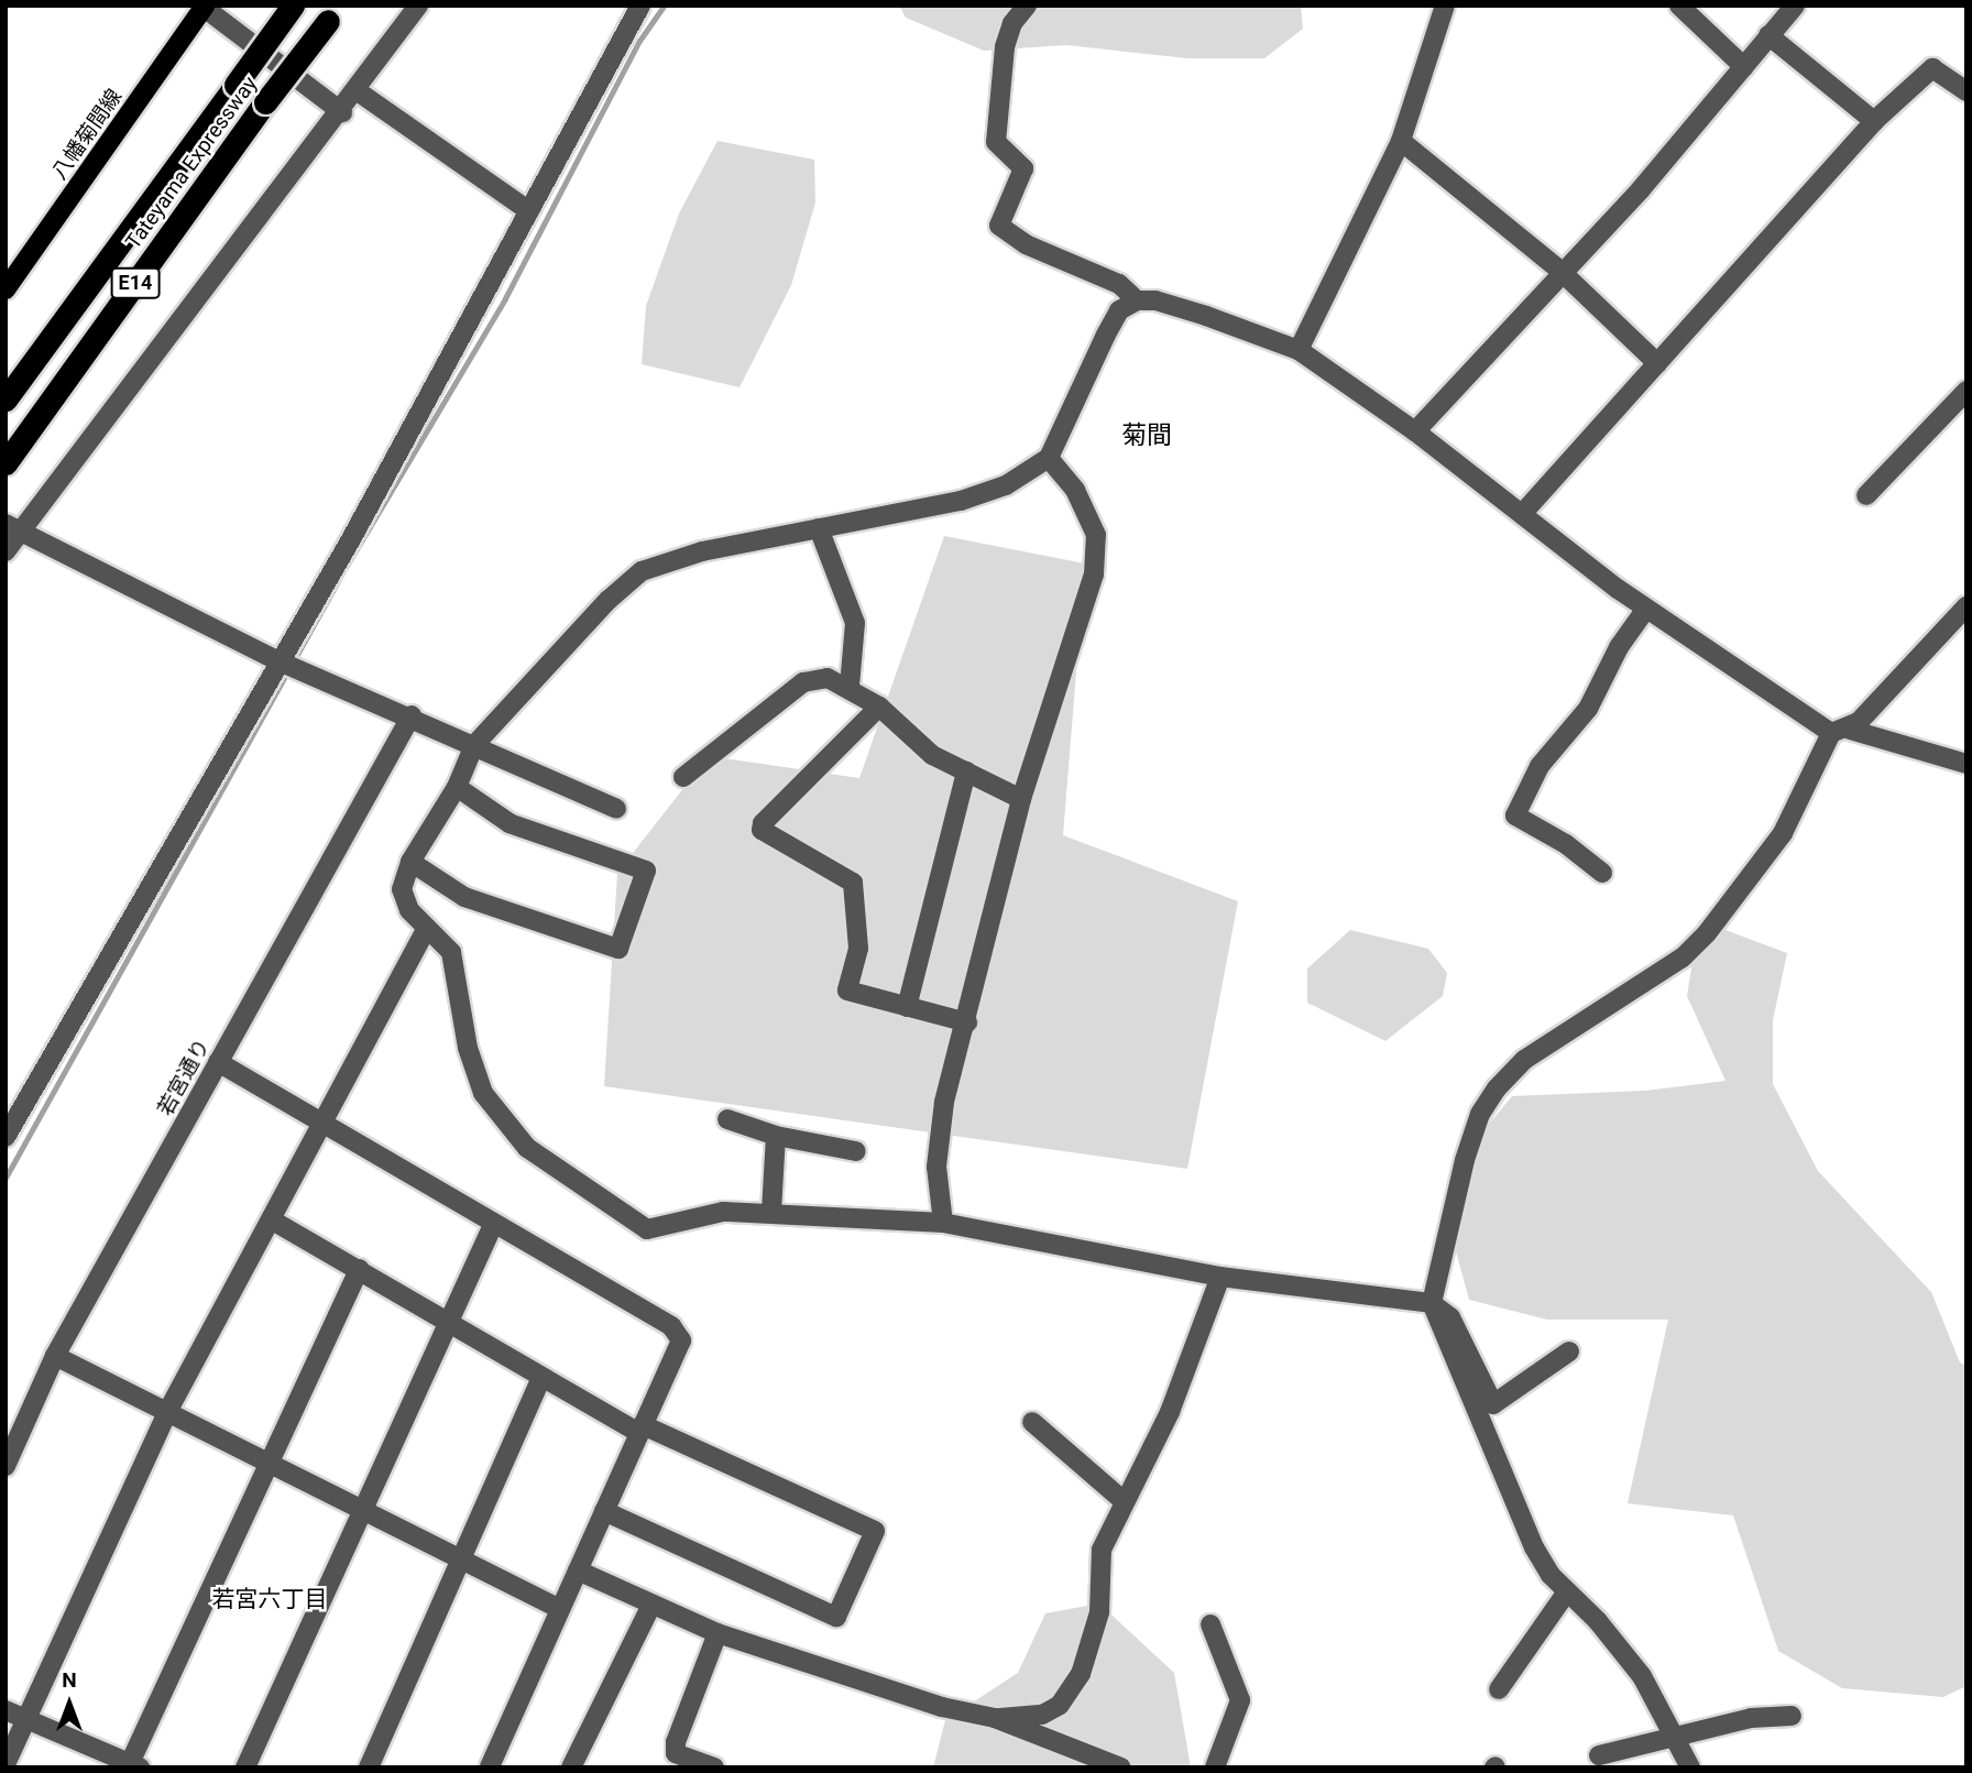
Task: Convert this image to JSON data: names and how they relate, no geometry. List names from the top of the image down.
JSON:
{
  "streets": {
    "highway": ["Tateyama Expressway", "E14"],
    "main road": ["八幡菊間線"],
    "street": ["若宮通り"]
  },
  "districts": ["菊間", "若宮六丁目"],
  "north": "top"
}
